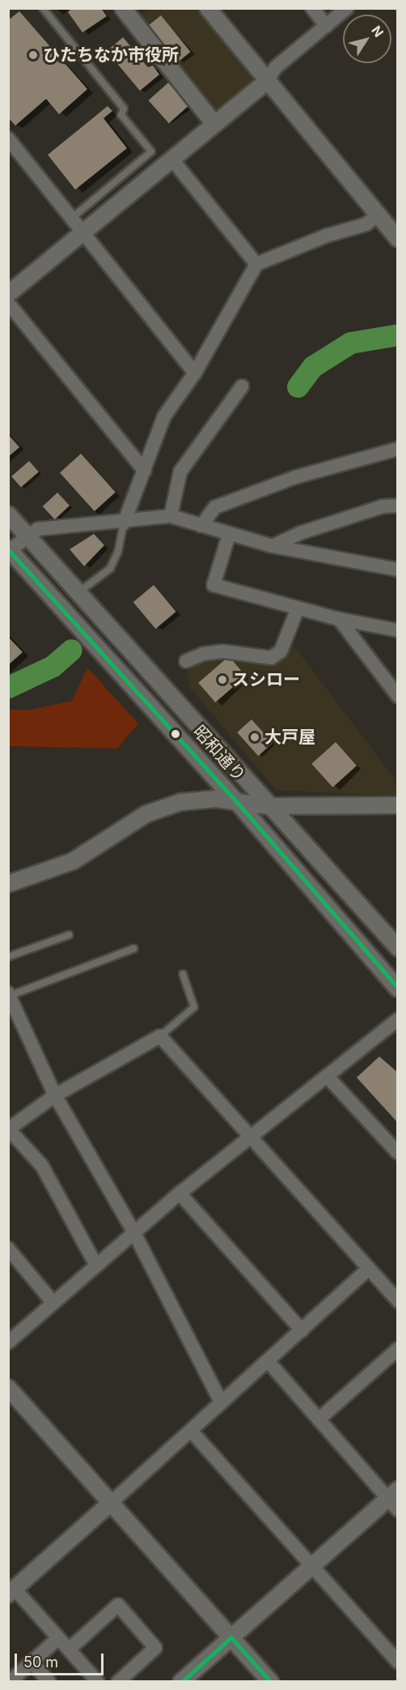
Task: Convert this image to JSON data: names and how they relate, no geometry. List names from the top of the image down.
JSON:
{
  "streets": {
    "street": ["昭和通り"]
  },
  "places": ["ひたちなか市役所", "スシロー", "大戸屋"],
  "scale_bar": "50 m",
  "north": "top right"
}
